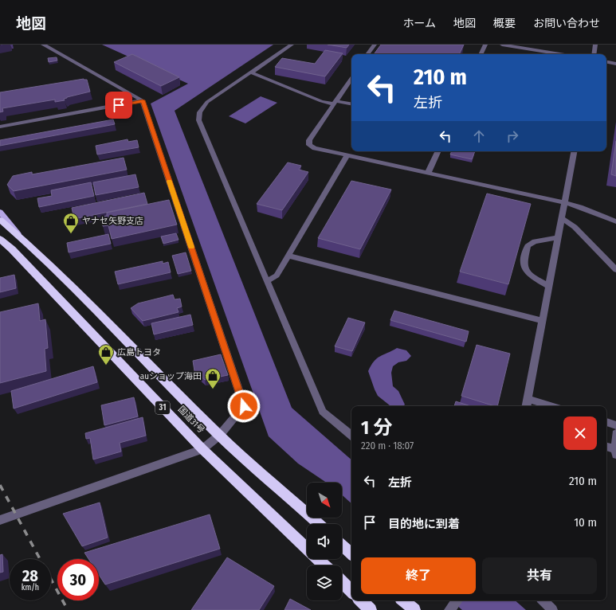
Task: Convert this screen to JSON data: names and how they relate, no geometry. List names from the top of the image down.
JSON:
{
  "streets": {
    "highway": ["31", "国道31号"]
  },
  "places": {
    "shop": ["ヤナセ矢野支店", "広島トヨタ", "auショップ海田"]
  },
  "north": "bottom right",
  "page": {
    "header": "地図",
    "nav": [
      "ホーム",
      "地図",
      "概要",
      "お問い合わせ"
    ],
    "turn": ["210 m", "左折"],
    "heading": ["1 分", "220 m · 18:07"],
    "list": [
      {
        "name": "左折",
        "value": "210 m"
      },
      {
        "name": "目的地に到着",
        "value": "10 m"
      }
    ],
    "buttons": ["終了", "共有"],
    "speed": "28 km/h",
    "limit": "30"
  }
}
